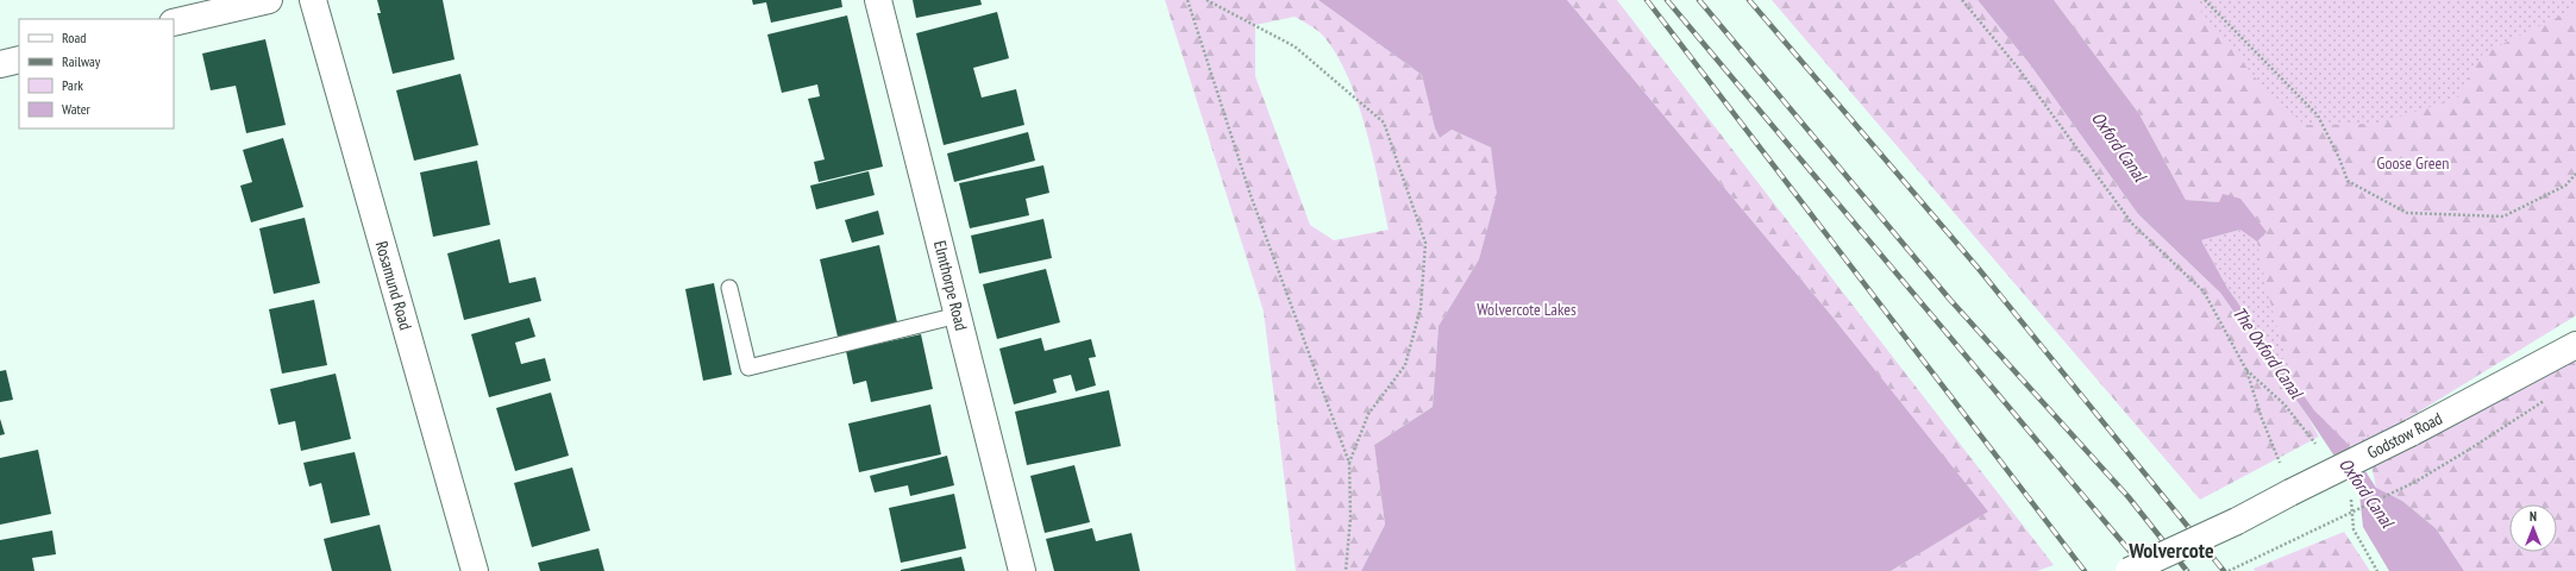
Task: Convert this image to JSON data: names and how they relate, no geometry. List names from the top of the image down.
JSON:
{
  "streets": {
    "street": ["Rosamund Road", "Elmthorpe Road", "Godstow Road"]
  },
  "districts": ["Wolvercote"],
  "water": ["Oxford Canal", "The Oxford Canal"],
  "parks": ["Goose Green", "Wolvercote Lakes"],
  "legend": [
    "Road",
    "Railway",
    "Park",
    "Water"
  ],
  "north": "top"
}
